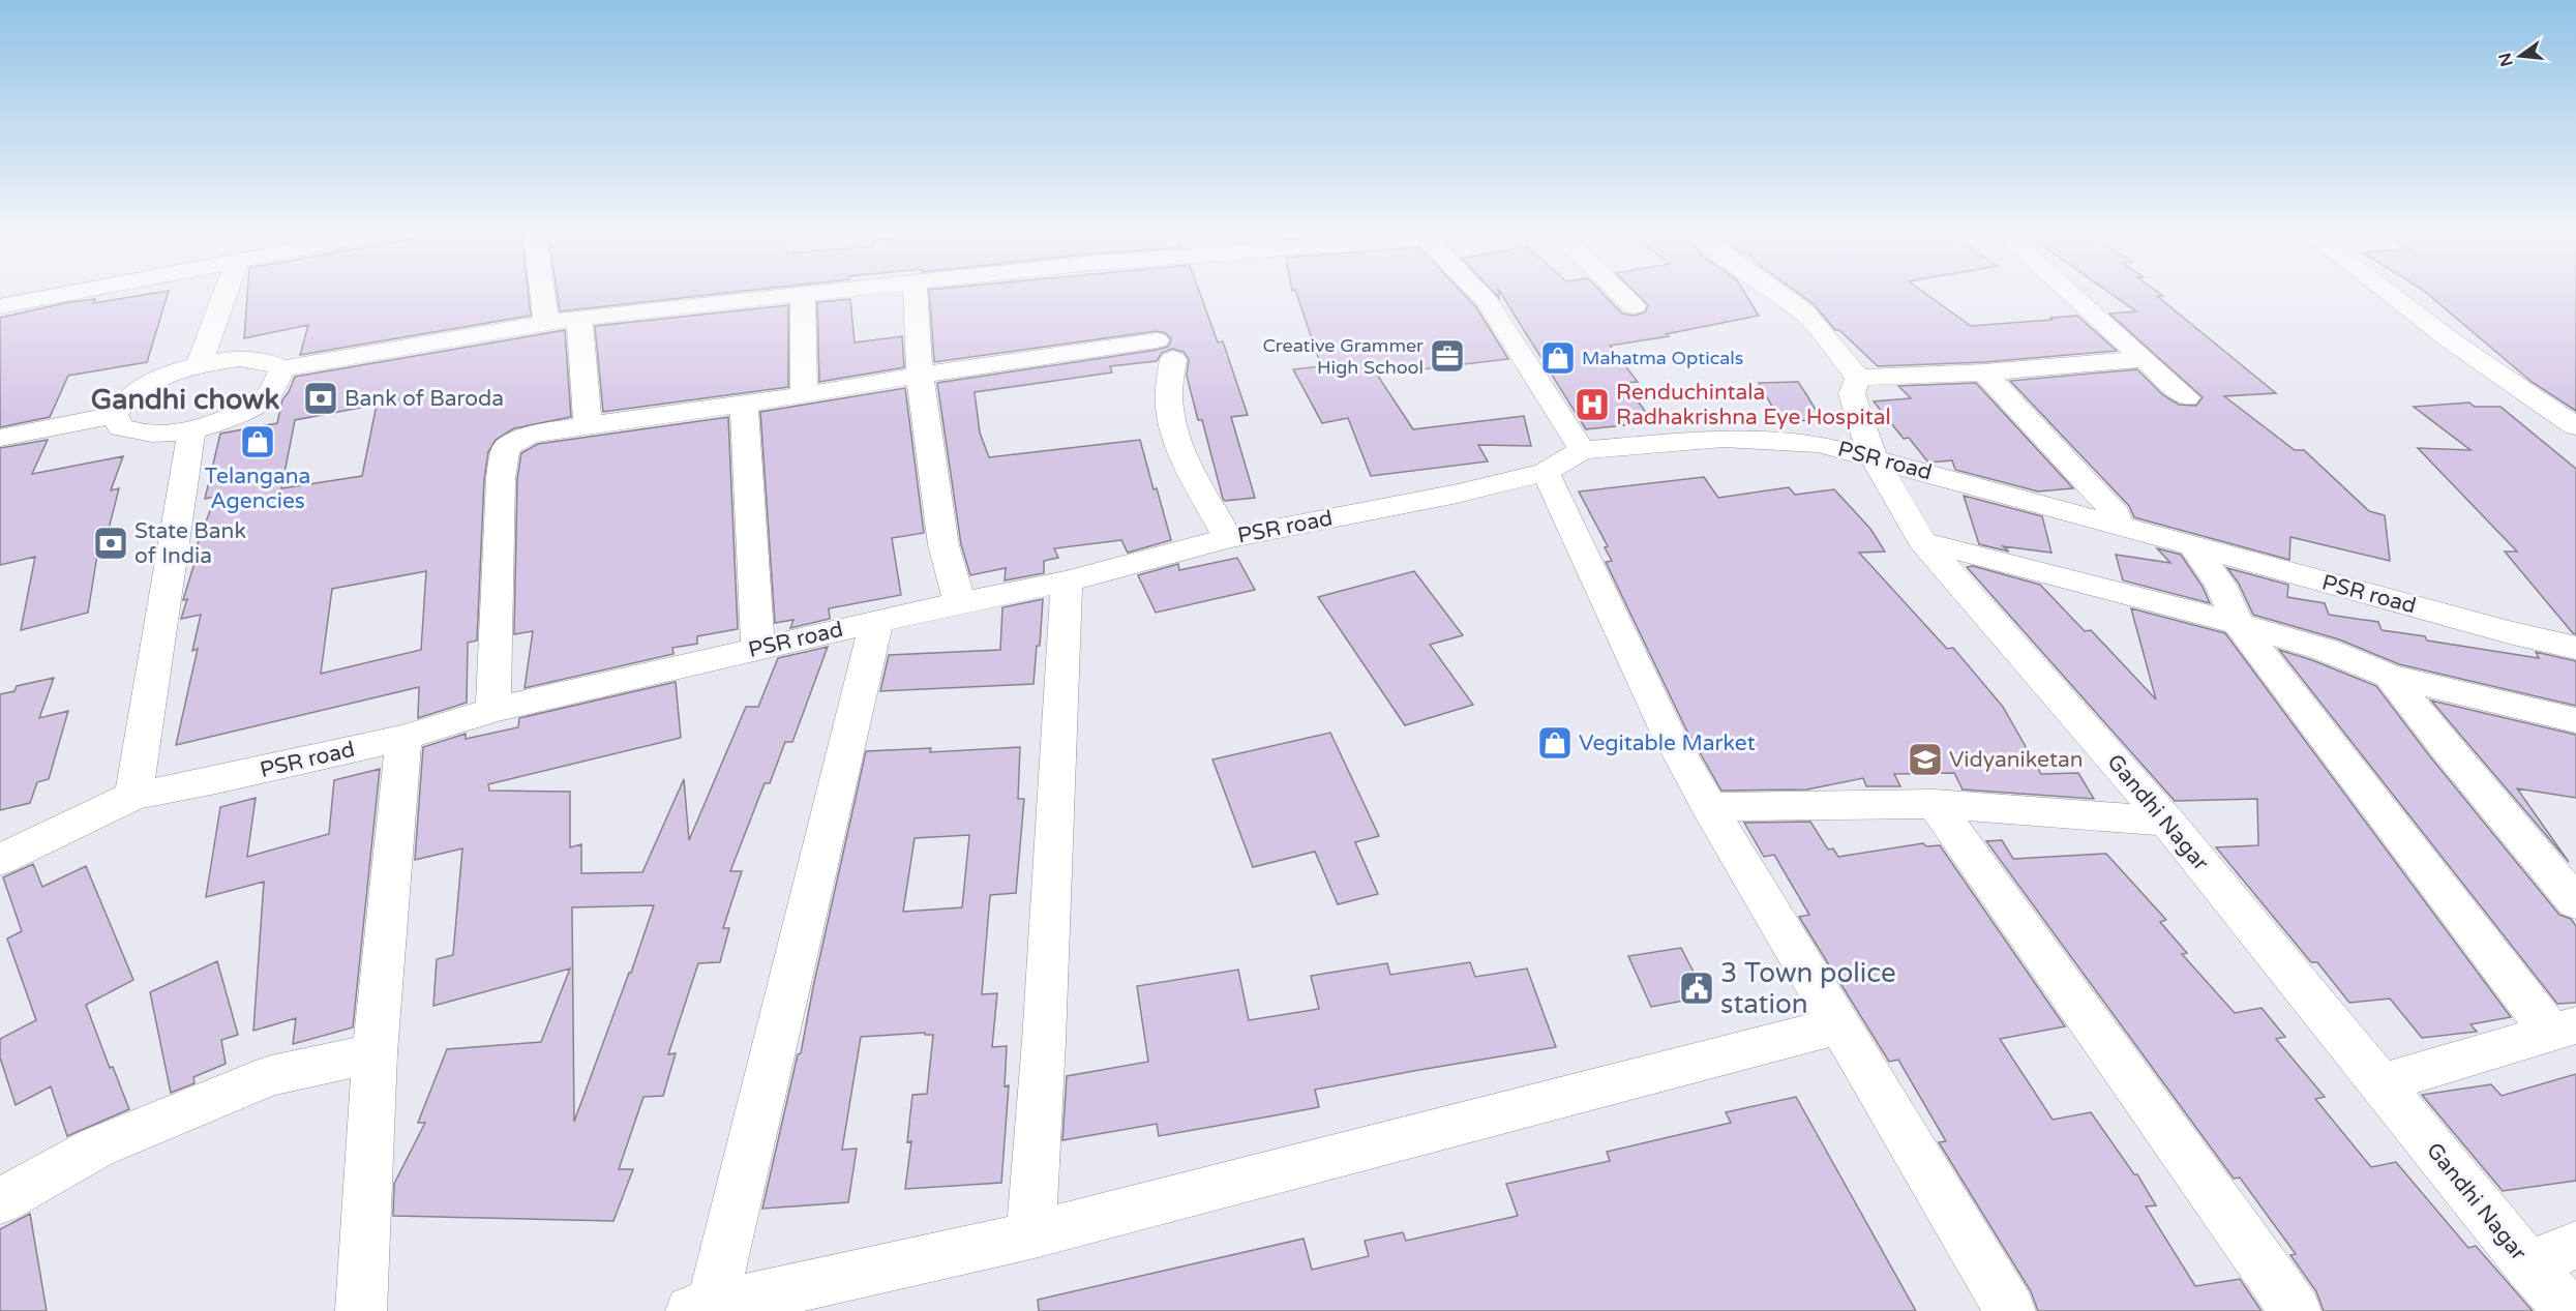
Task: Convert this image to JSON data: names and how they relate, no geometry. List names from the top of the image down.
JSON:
{
  "streets": {
    "street": ["PSR road", "Gandhi Nagar"]
  },
  "crossings": [
    ["PSR road", "Gandhi Nagar"]
  ],
  "districts": ["Gandhi chowk"],
  "places": {
    "office": ["Creative Grammer High School"],
    "shop": ["Mahatma Opticals", "Telangana Agencies", "Vegitable Market"],
    "bank": ["Bank of Baroda", "State Bank of India"],
    "hospital": ["Renduchintala Radhakrishna Eye Hospital"],
    "school or university": ["Vidyaniketan"],
    "public building": ["3 Town police station"]
  },
  "north": "left"
}
